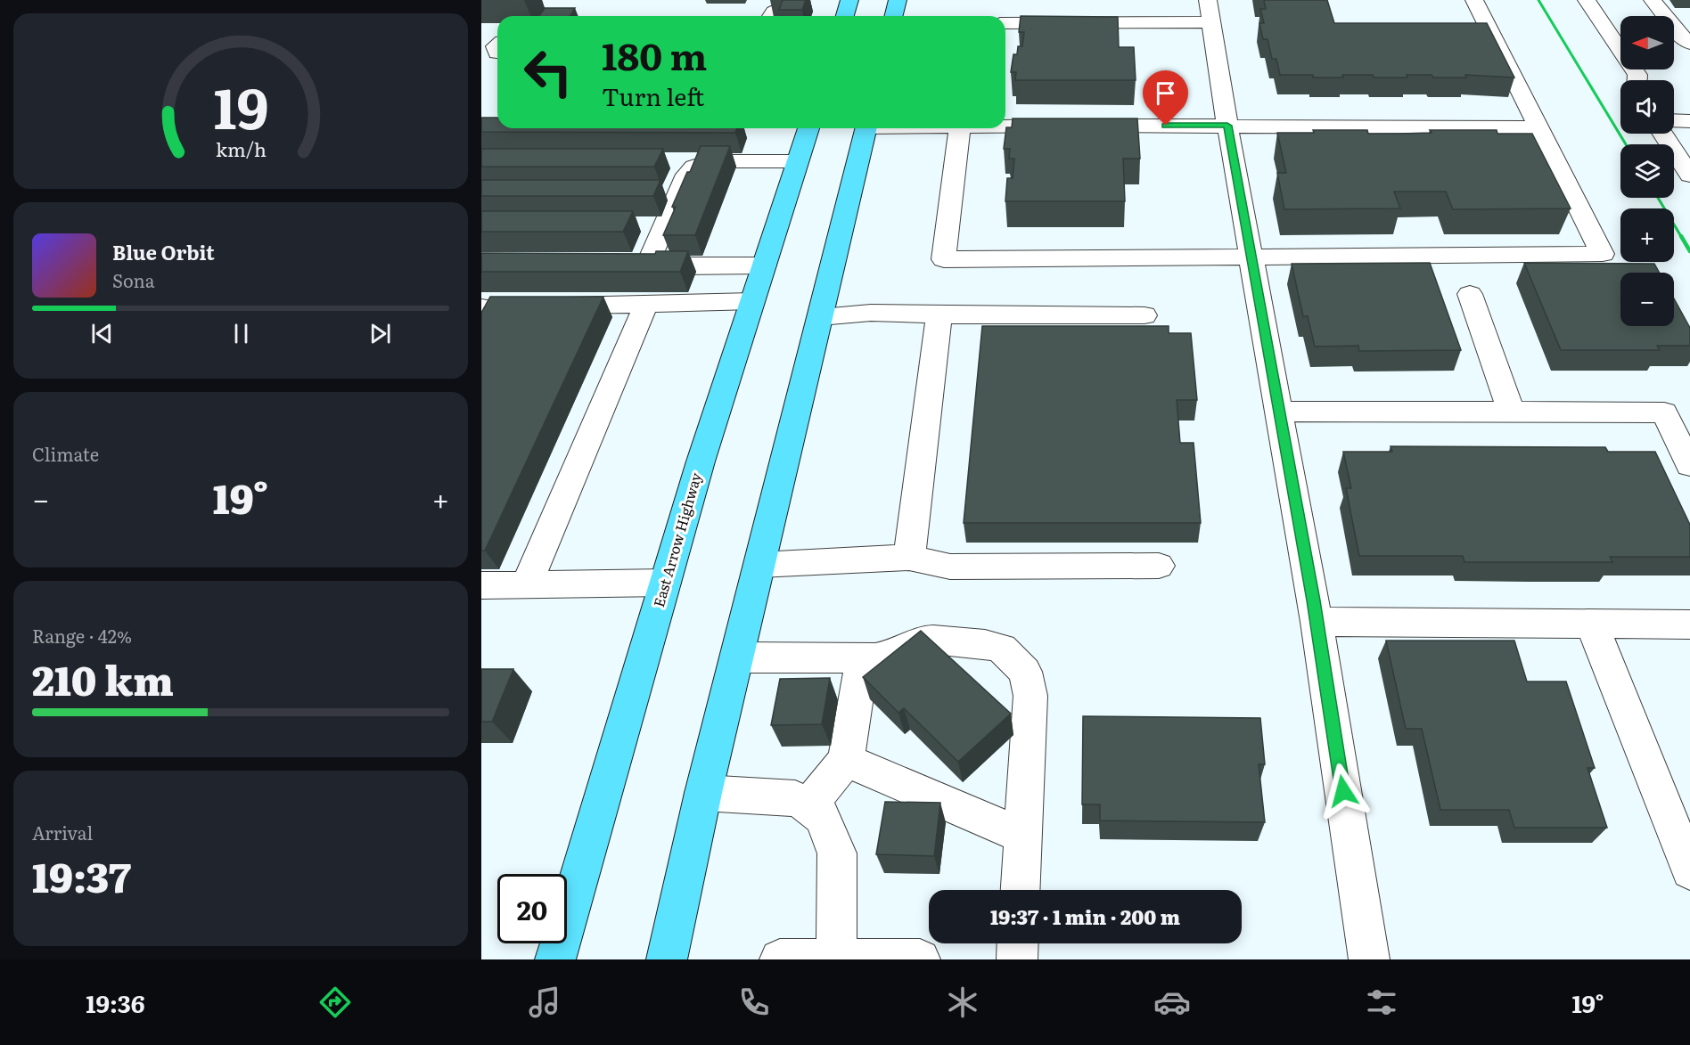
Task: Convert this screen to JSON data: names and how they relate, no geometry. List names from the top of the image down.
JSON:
{
  "streets": {
    "main road": ["East Arrow Highway"]
  },
  "north": "left",
  "page": {
    "map_buttons": ["+", "−"],
    "turn": ["180 m", "Turn left"],
    "song": ["Blue Orbit", "Sona"],
    "tile": [
      "Climate",
      ["Range · 42%", "210 km"],
      ["Arrival", "19:37"]
    ],
    "heat": ["−", "19°", "+"],
    "limit": "20",
    "trip": "19:37 · 1 min · 200 m",
    "tabs": ["19:36", "19°"],
    "gauge": ["19", "km/h"]
  }
}
